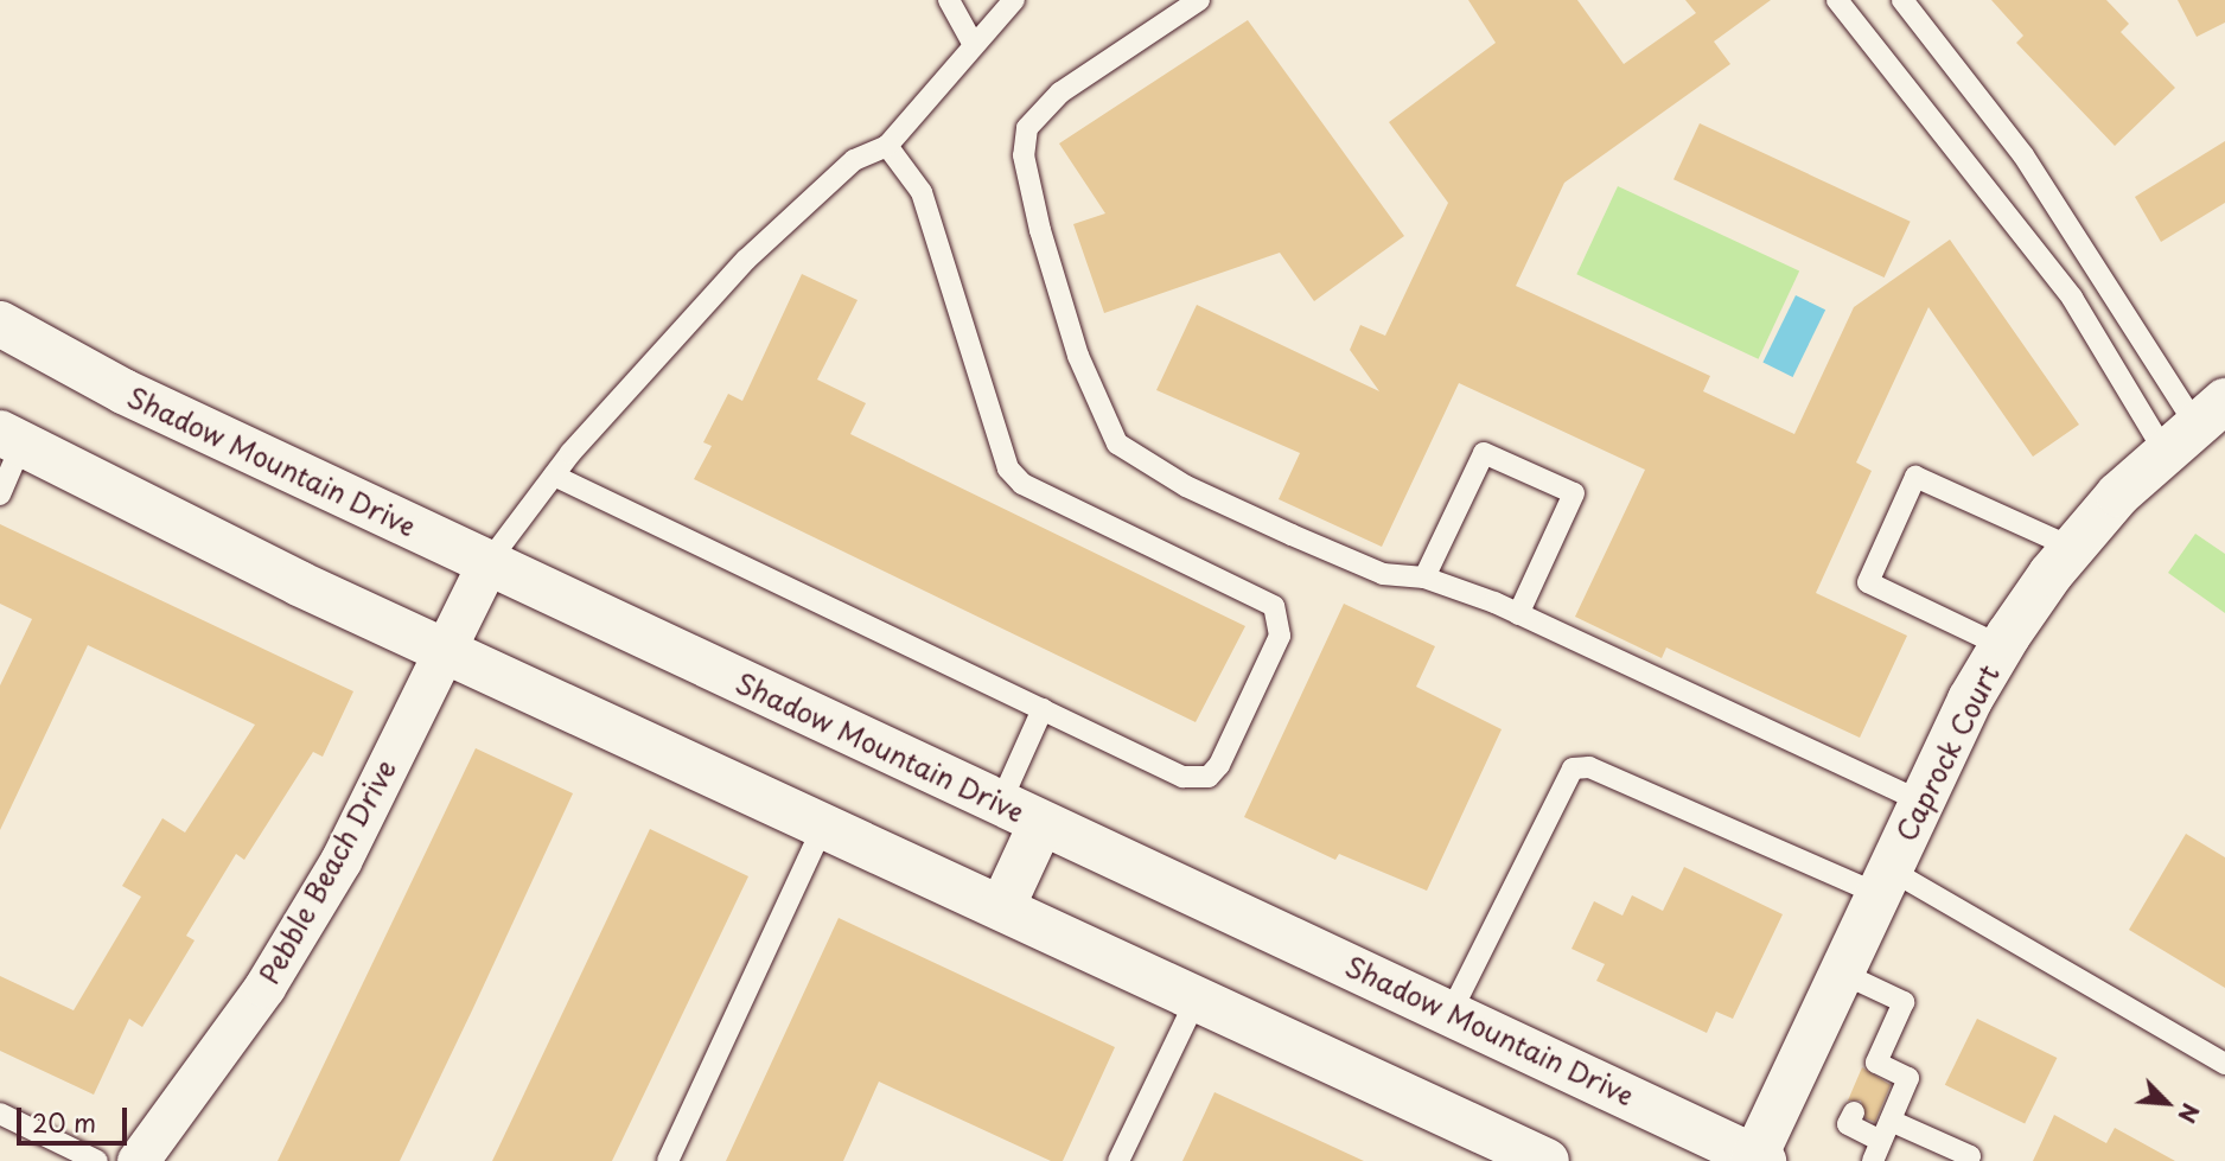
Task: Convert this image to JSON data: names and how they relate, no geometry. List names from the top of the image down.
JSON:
{
  "streets": {
    "main road": ["Shadow Mountain Drive", "Caprock Court"],
    "street": ["Pebble Beach Drive"]
  },
  "crossings": [
    ["Shadow Mountain Drive", "Caprock Court"],
    ["Shadow Mountain Drive", "Pebble Beach Drive"]
  ],
  "scale_bar": "20 m",
  "north": "bottom right"
}
